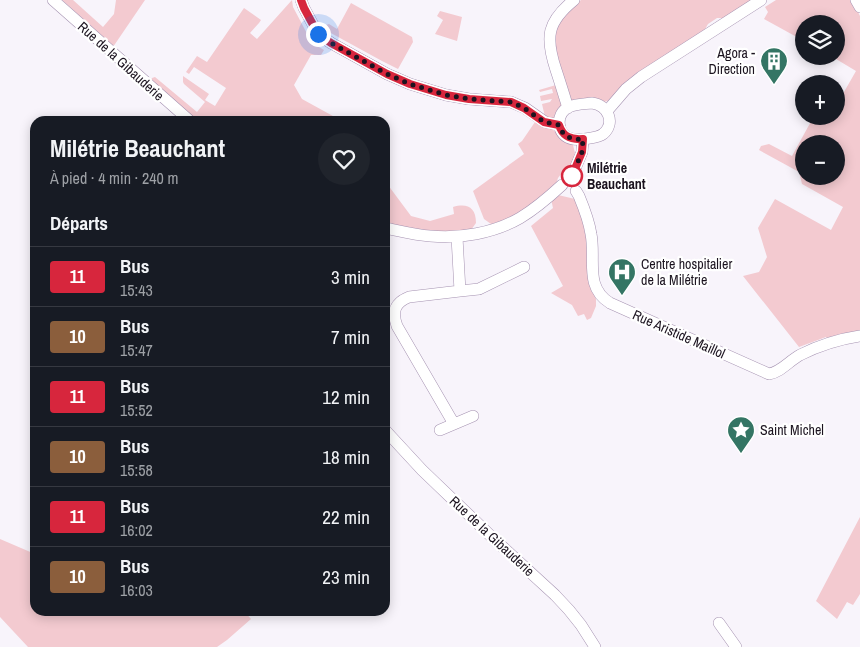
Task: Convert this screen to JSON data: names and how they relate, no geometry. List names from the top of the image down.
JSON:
{
  "streets": {
    "street": ["Rue de la Gibauderie", "Rue Aristide Maillol"]
  },
  "places": {
    "building": ["Agora - Direction"],
    "other": ["Milétrie Beauchant"],
    "hospital": ["Centre hospitalier de la Milétrie"],
    "place": ["Saint Michel"]
  },
  "lines": ["bus line 11"],
  "page": {
    "map_buttons": ["+", "−"],
    "heading": [
      ["Milétrie Beauchant", "À pied · 4 min · 240 m"],
      "Départs"
    ],
    "list": [
      {
        "mark": "11",
        "name": "Bus",
        "note": "15:43",
        "value": "3 min"
      },
      {
        "mark": "10",
        "name": "Bus",
        "note": "15:47",
        "value": "7 min"
      },
      {
        "mark": "11",
        "name": "Bus",
        "note": "15:52",
        "value": "12 min"
      },
      {
        "mark": "10",
        "name": "Bus",
        "note": "15:58",
        "value": "18 min"
      },
      {
        "mark": "11",
        "name": "Bus",
        "note": "16:02",
        "value": "22 min"
      },
      {
        "mark": "10",
        "name": "Bus",
        "note": "16:03",
        "value": "23 min"
      }
    ]
  }
}
